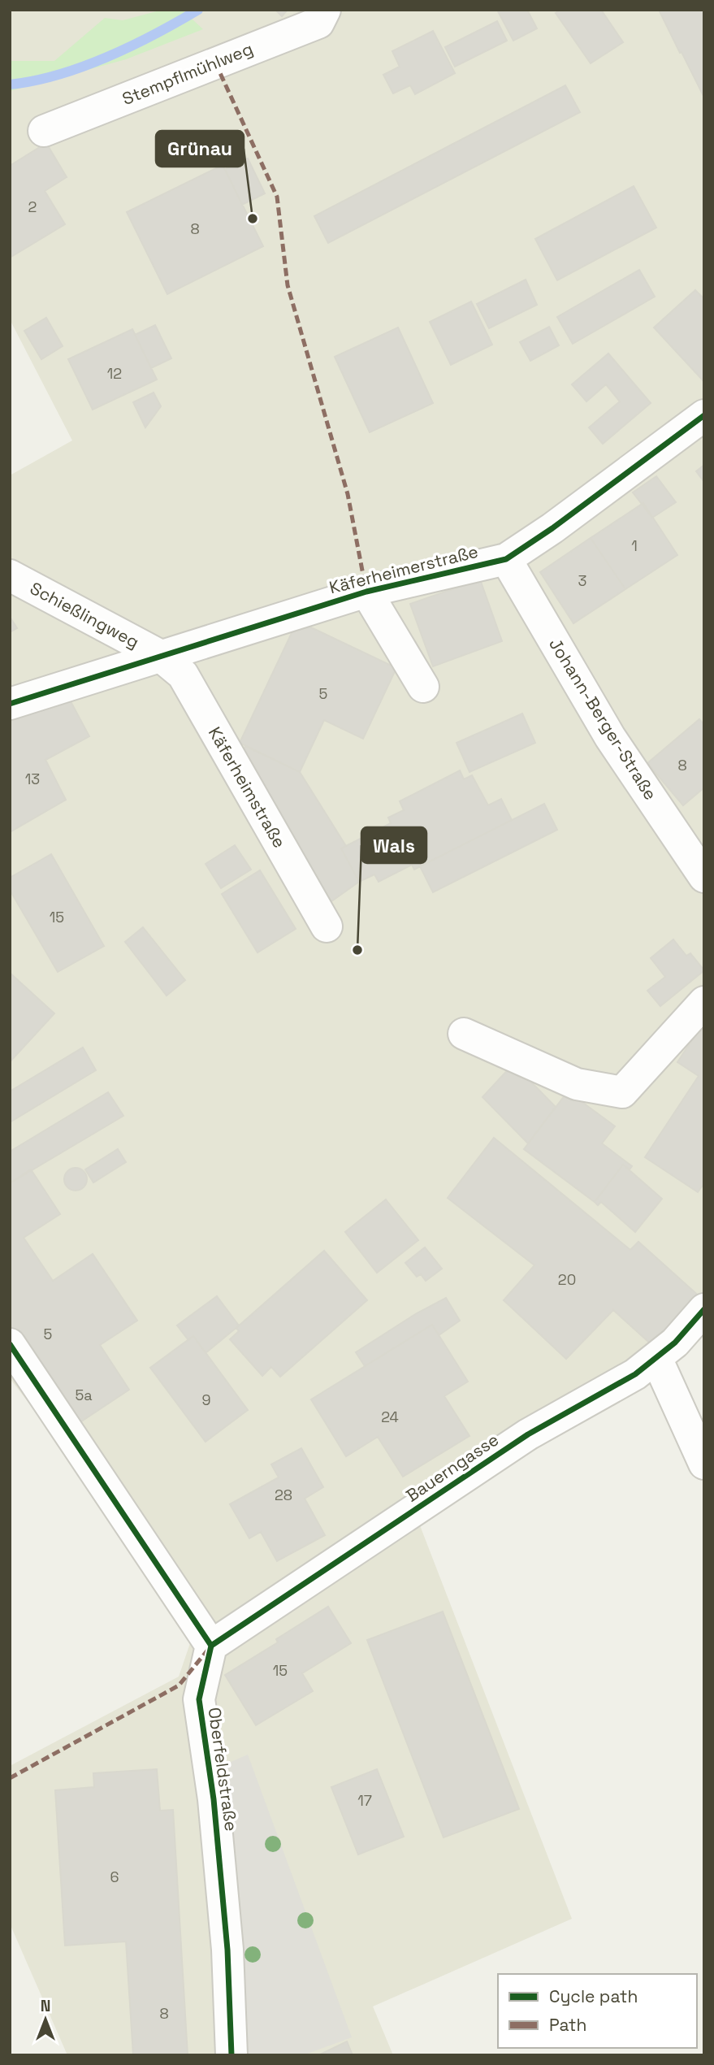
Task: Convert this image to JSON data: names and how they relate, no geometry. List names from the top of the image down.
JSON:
{
  "streets": {
    "street": [
      "Stempflmühlweg",
      "Käferheimerstraße",
      "Schießlingweg",
      "Johann-Berger-Straße",
      "Käferheimstraße",
      "Bauerngasse",
      "Oberfeldstraße"
    ]
  },
  "crossings": [
    ["Käferheimerstraße", "Schießlingweg"],
    ["Käferheimerstraße", "Johann-Berger-Straße"],
    ["Käferheimerstraße", "Käferheimstraße"],
    ["Schießlingweg", "Käferheimstraße"],
    ["Bauerngasse", "Oberfeldstraße"]
  ],
  "places": ["Grünau", "Wals"],
  "house_numbers": [
    "2",
    "8",
    "12",
    "1",
    "3",
    "5",
    "8",
    "13",
    "15",
    "20",
    "5",
    "5a",
    "9",
    "24",
    "28",
    "15",
    "17",
    "6",
    "8"
  ],
  "legend": ["Cycle path", "Path"],
  "north": "top"
}
